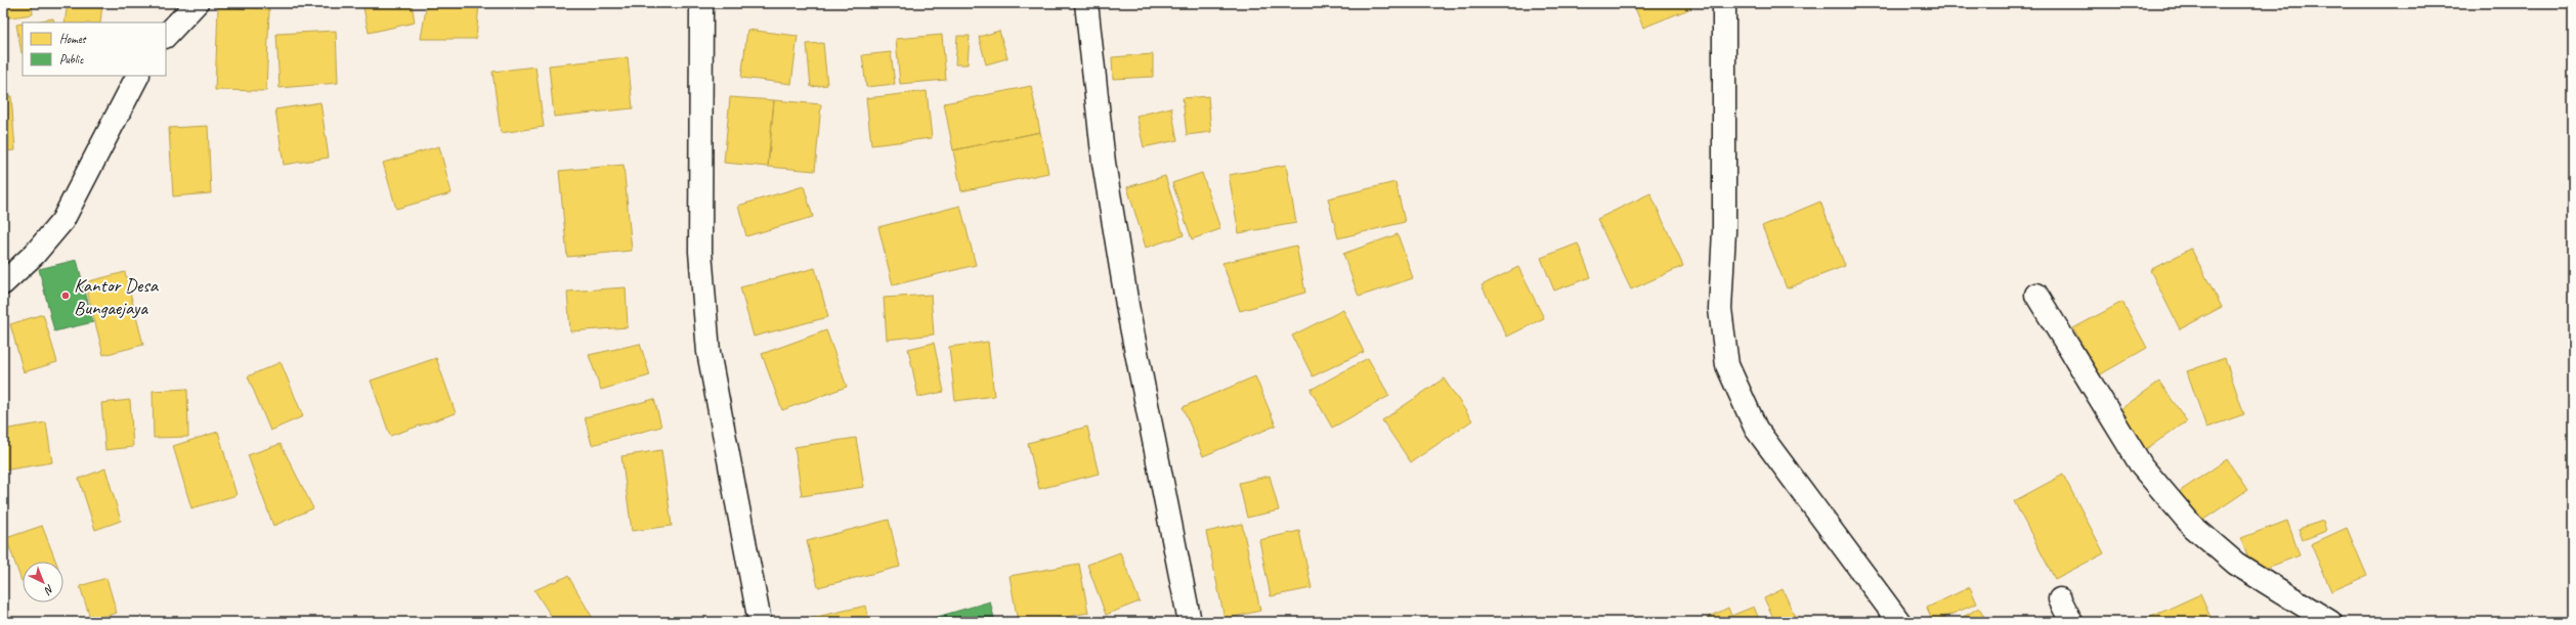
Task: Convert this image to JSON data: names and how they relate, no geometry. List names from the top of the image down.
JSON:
{
  "places": ["Kantor Desa Bungaejaya"],
  "legend": ["Homes", "Public"],
  "north": "bottom right"
}
